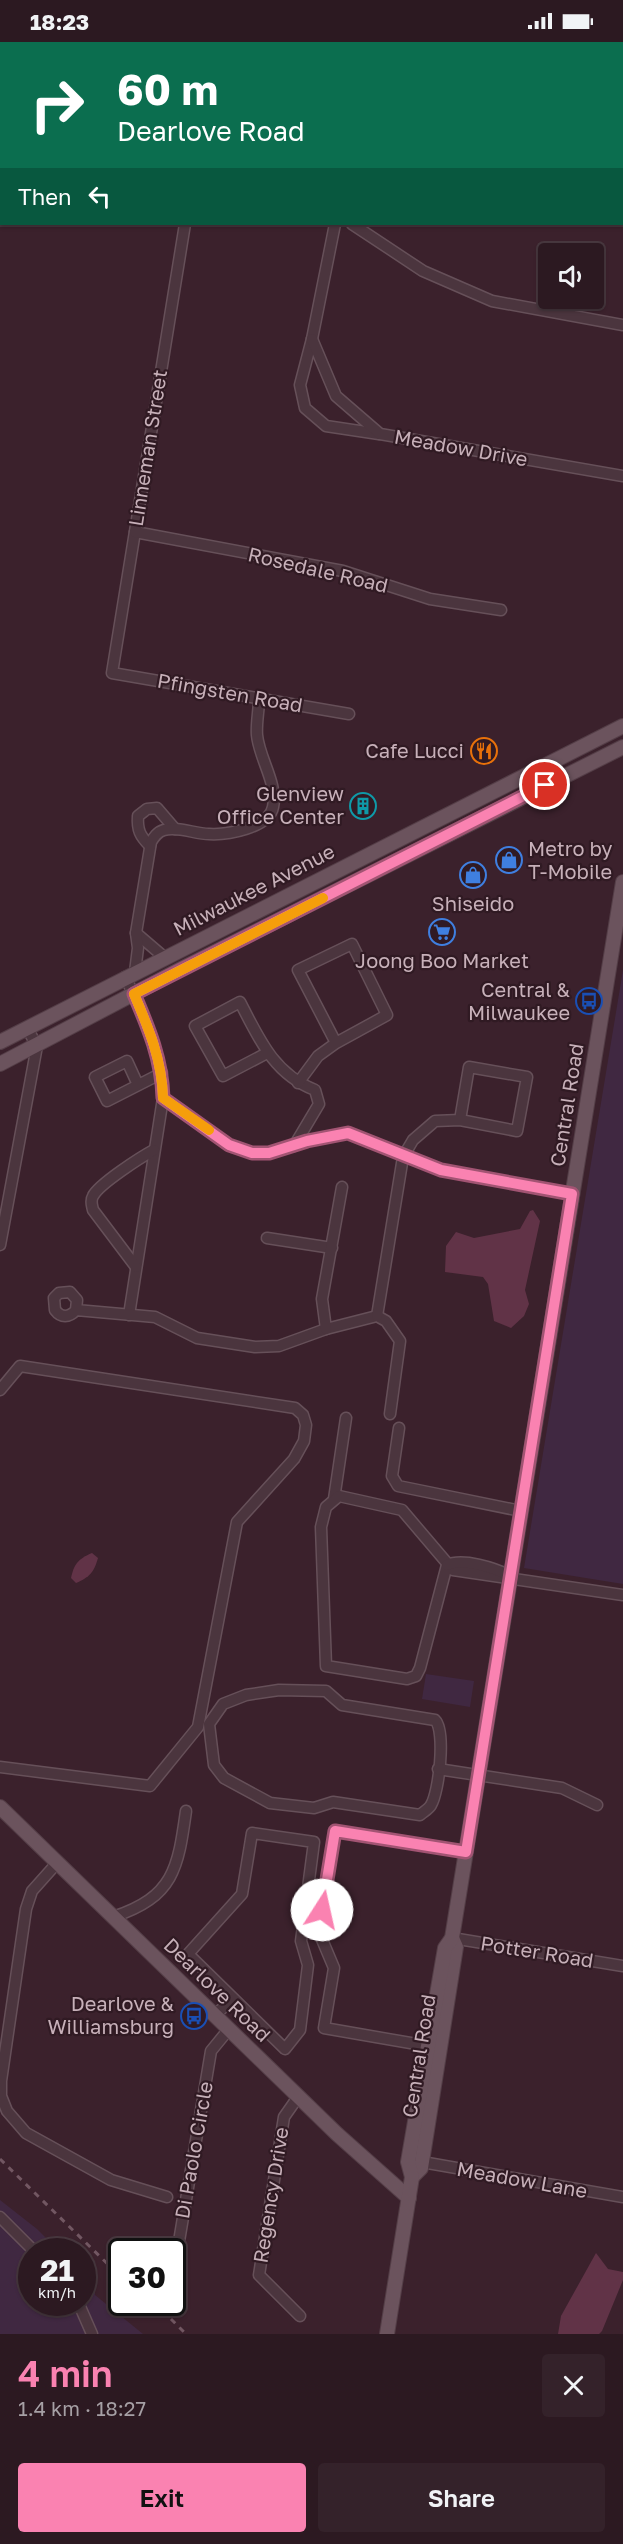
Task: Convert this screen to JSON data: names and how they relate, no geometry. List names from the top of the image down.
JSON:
{
  "streets": {
    "main road": ["Milwaukee Avenue", "Central Road", "Dearlove Road"],
    "street": [
      "Linneman Street",
      "Meadow Drive",
      "Rosedale Road",
      "Pfingsten Road",
      "Potter Road",
      "Di Paolo Circle",
      "Meadow Lane",
      "Regency Drive"
    ]
  },
  "crossings": [
    ["Linneman Street", "Rosedale Road"],
    ["Linneman Street", "Pfingsten Road"],
    ["Central Road", "Potter Road"],
    ["Central Road", "Dearlove Road"],
    ["Central Road", "Meadow Lane"],
    ["Dearlove Road", "Di Paolo Circle"],
    ["Dearlove Road", "Regency Drive"]
  ],
  "places": {
    "restaurant": ["Cafe Lucci"],
    "building": ["Glenview Office Center"],
    "shop": ["Metro by T-Mobile", "Shiseido"],
    "supermarket": ["Joong Boo Market"],
    "bus stop": ["Central & Milwaukee", "Dearlove & Williamsburg"]
  },
  "page": {
    "status": "18:23",
    "turn": ["60 m", "Dearlove Road"],
    "then": "Then",
    "speed": "21 km/h",
    "limit": "30",
    "heading": ["4 min", "1.4 km · 18:27"],
    "buttons": ["Exit", "Share"]
  }
}
